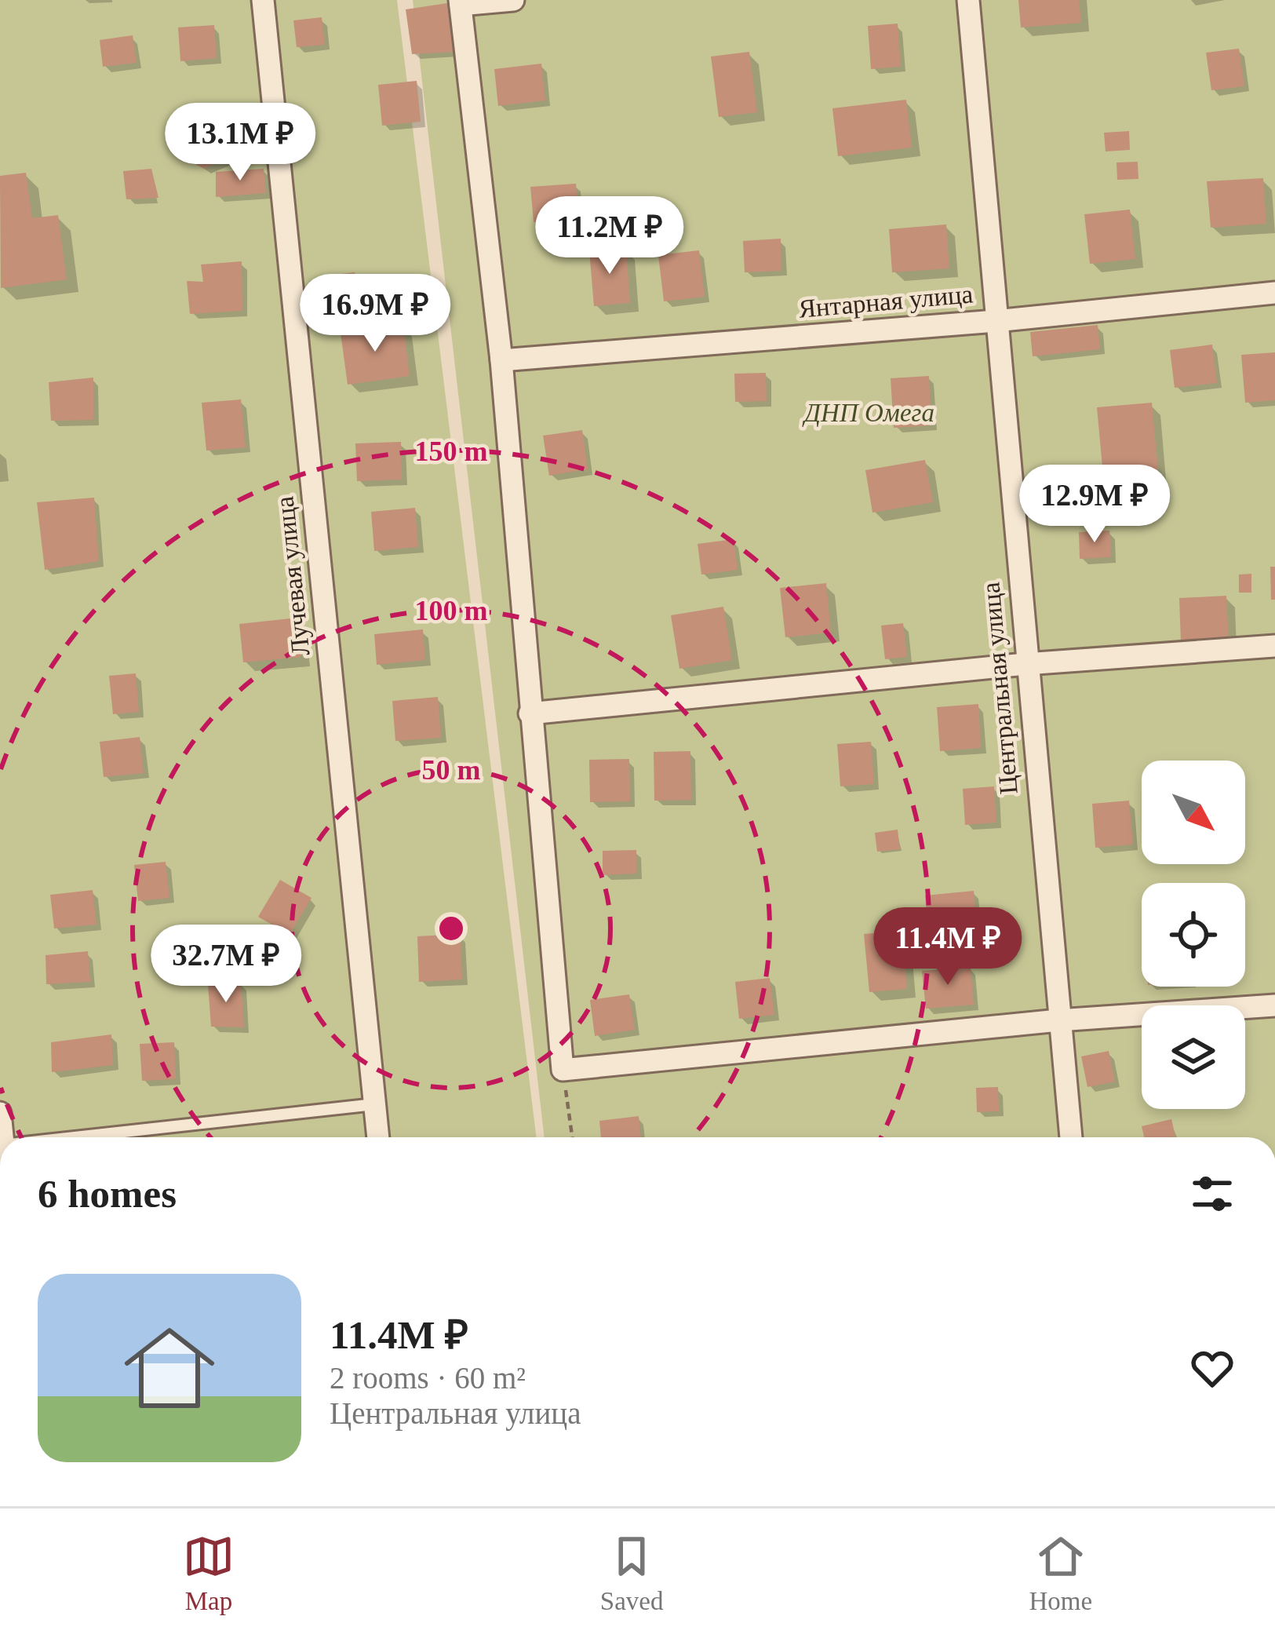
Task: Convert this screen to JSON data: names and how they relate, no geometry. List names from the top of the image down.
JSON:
{
  "streets": {
    "street": ["Янтарная улица", "Лучевая улица", "Центральная улица"]
  },
  "crossings": [
    ["Янтарная улица", "Центральная улица"]
  ],
  "parks": ["ДНП Омега"],
  "north": "bottom right",
  "page": {
    "price": [
      "13.1M ₽",
      "11.2M ₽",
      "16.9M ₽",
      "12.9M ₽",
      "11.4M ₽",
      "32.7M ₽"
    ],
    "heading": "6 homes",
    "list": [
      {
        "name": "11.4M ₽",
        "note": "2 rooms · 60 m² · Центральная улица"
      }
    ],
    "tabs": ["Map", "Saved", "Home"]
  },
  "rings": ["150 m", "100 m", "50 m"]
}
